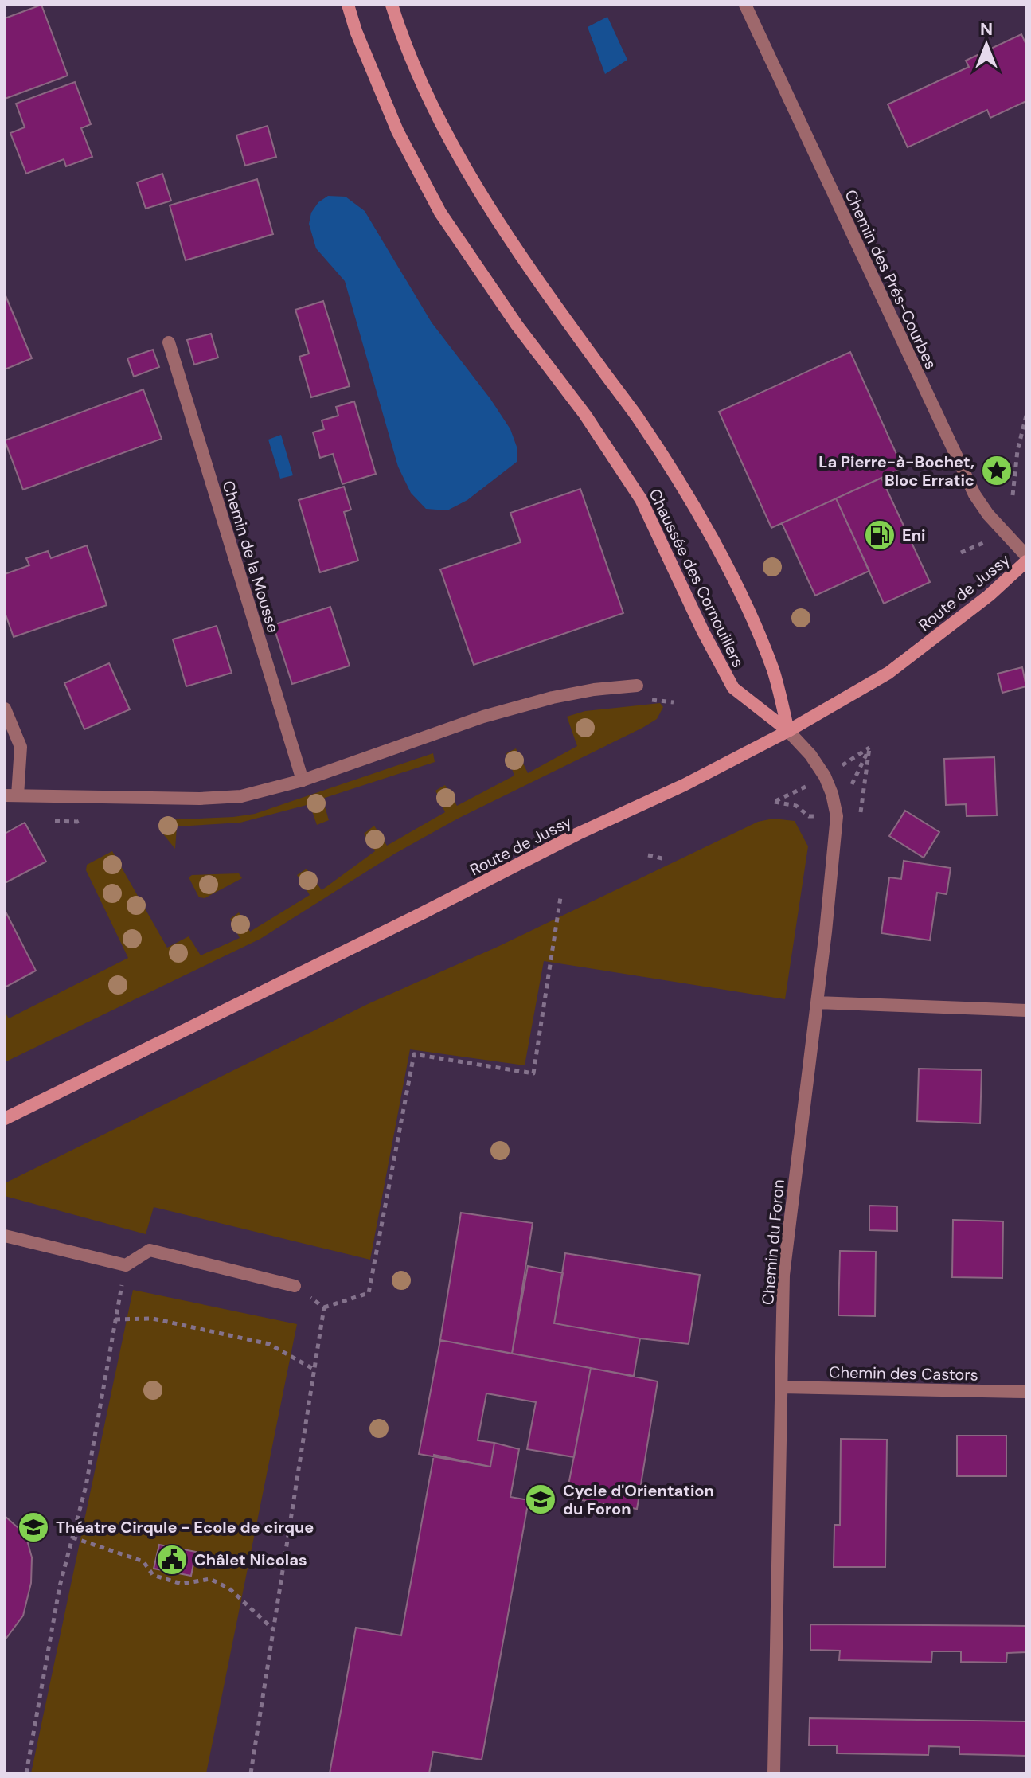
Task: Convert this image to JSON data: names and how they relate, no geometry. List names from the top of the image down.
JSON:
{
  "streets": {
    "street": [
      "Chemin des Prés-Courbes",
      "Chemin de la Mousse",
      "Chaussée des Cornouillers",
      "Route de Jussy",
      "Chemin du Foron",
      "Chemin des Castors"
    ]
  },
  "crossings": [
    ["Chaussée des Cornouillers", "Route de Jussy"],
    ["Chaussée des Cornouillers", "Chemin du Foron"],
    ["Route de Jussy", "Chemin du Foron"],
    ["Chemin du Foron", "Chemin des Castors"]
  ],
  "places": {
    "place": ["La Pierre-à-Bochet, Bloc Erratic"],
    "fuel station": ["Eni"],
    "school or university": ["Cycle d'Orientation du Foron", "Théatre Cirqule - Ecole de cirque"],
    "public building": ["Châlet Nicolas"]
  },
  "north": "top"
}
